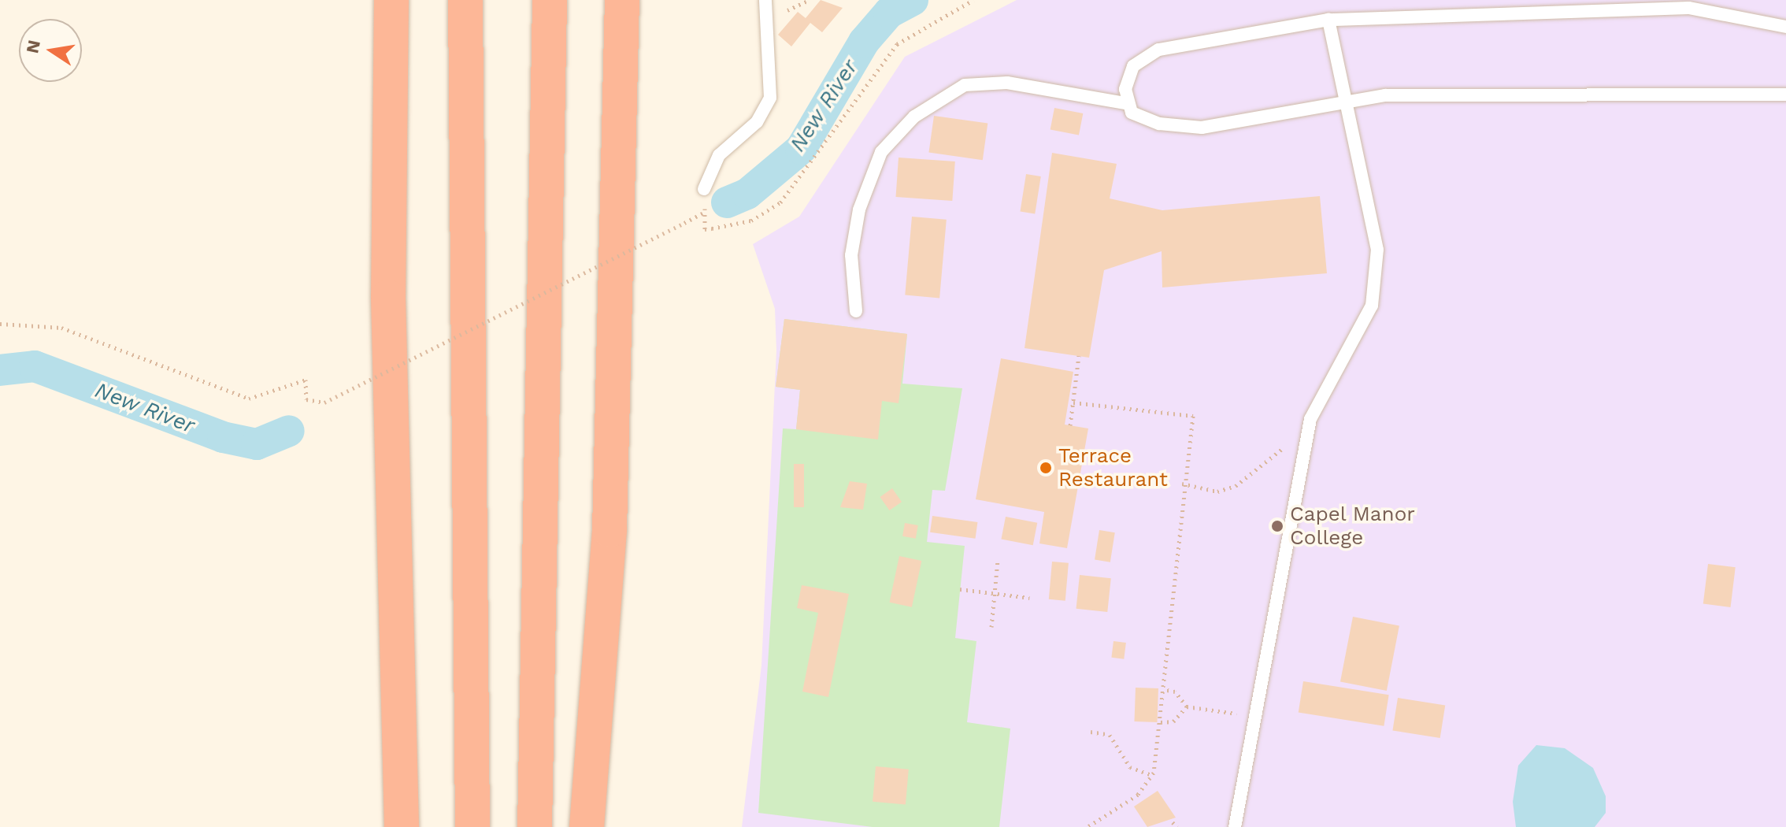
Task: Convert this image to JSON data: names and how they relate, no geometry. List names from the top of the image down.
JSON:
{
  "water": ["New River"],
  "places": ["Terrace Restaurant", "Capel Manor College"],
  "north": "left"
}
